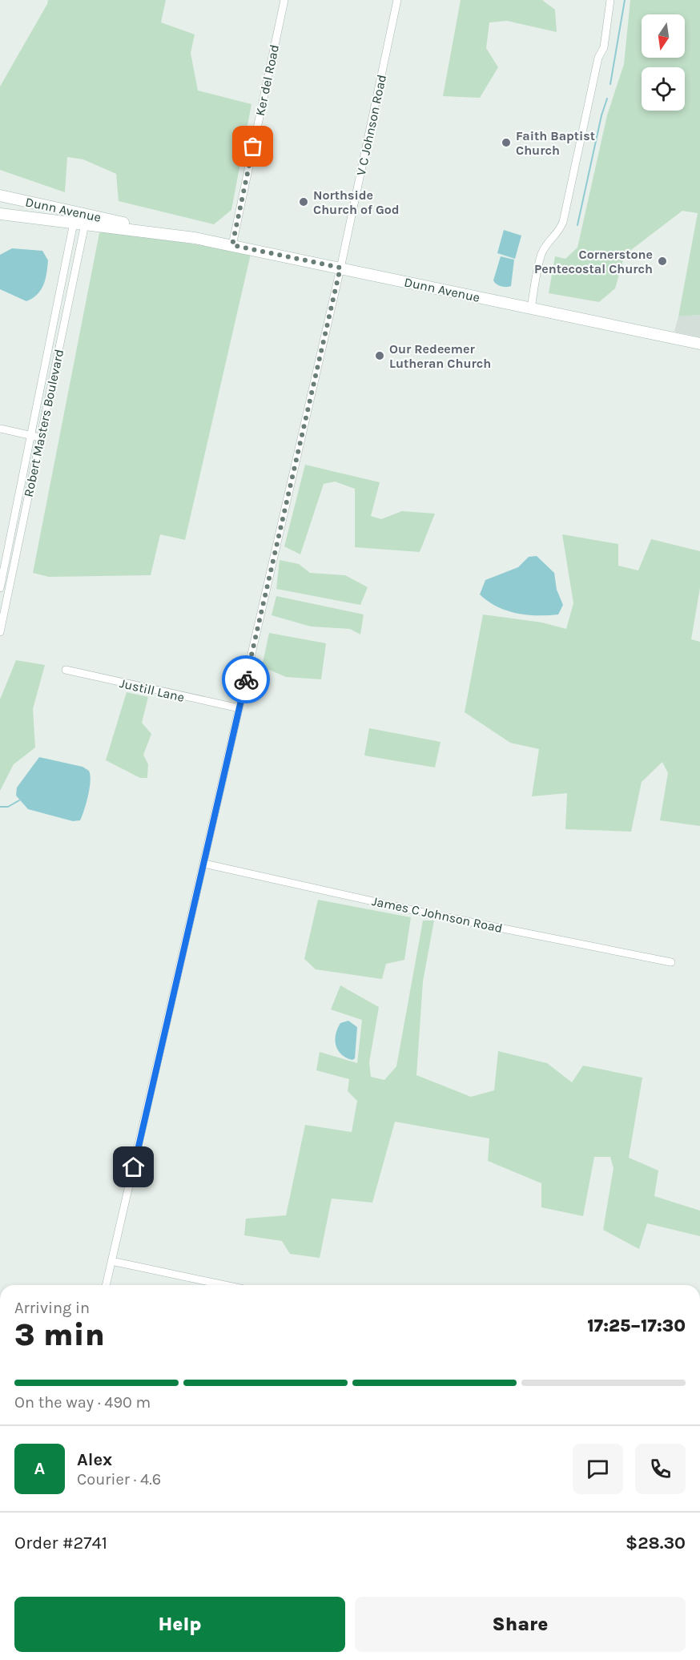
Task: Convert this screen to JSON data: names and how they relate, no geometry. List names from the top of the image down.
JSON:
{
  "streets": {
    "main road": ["Dunn Avenue"],
    "street": [
      "Ker del Road",
      "V C Johnson Road",
      "Robert Masters Boulevard",
      "Justill Lane",
      "James C Johnson Road"
    ]
  },
  "crossings": [
    ["Ker del Road", "Dunn Avenue"],
    ["V C Johnson Road", "Dunn Avenue"],
    ["V C Johnson Road", "Justill Lane"],
    ["V C Johnson Road", "James C Johnson Road"],
    ["Dunn Avenue", "Robert Masters Boulevard"]
  ],
  "places": [
    "Faith Baptist Church",
    "Northside Church of God",
    "Cornerstone Pentecostal Church",
    "Our Redeemer Lutheran Church"
  ],
  "north": "bottom",
  "page": {
    "heading": ["3 min", "Arriving in", "17:25–17:30"],
    "panel": [
      "Alex",
      "Courier · 4.6",
      "Order #2741",
      "$28.30"
    ],
    "bar": "On the way · 490 m",
    "round": "A",
    "buttons": ["Help", "Share"]
  }
}
